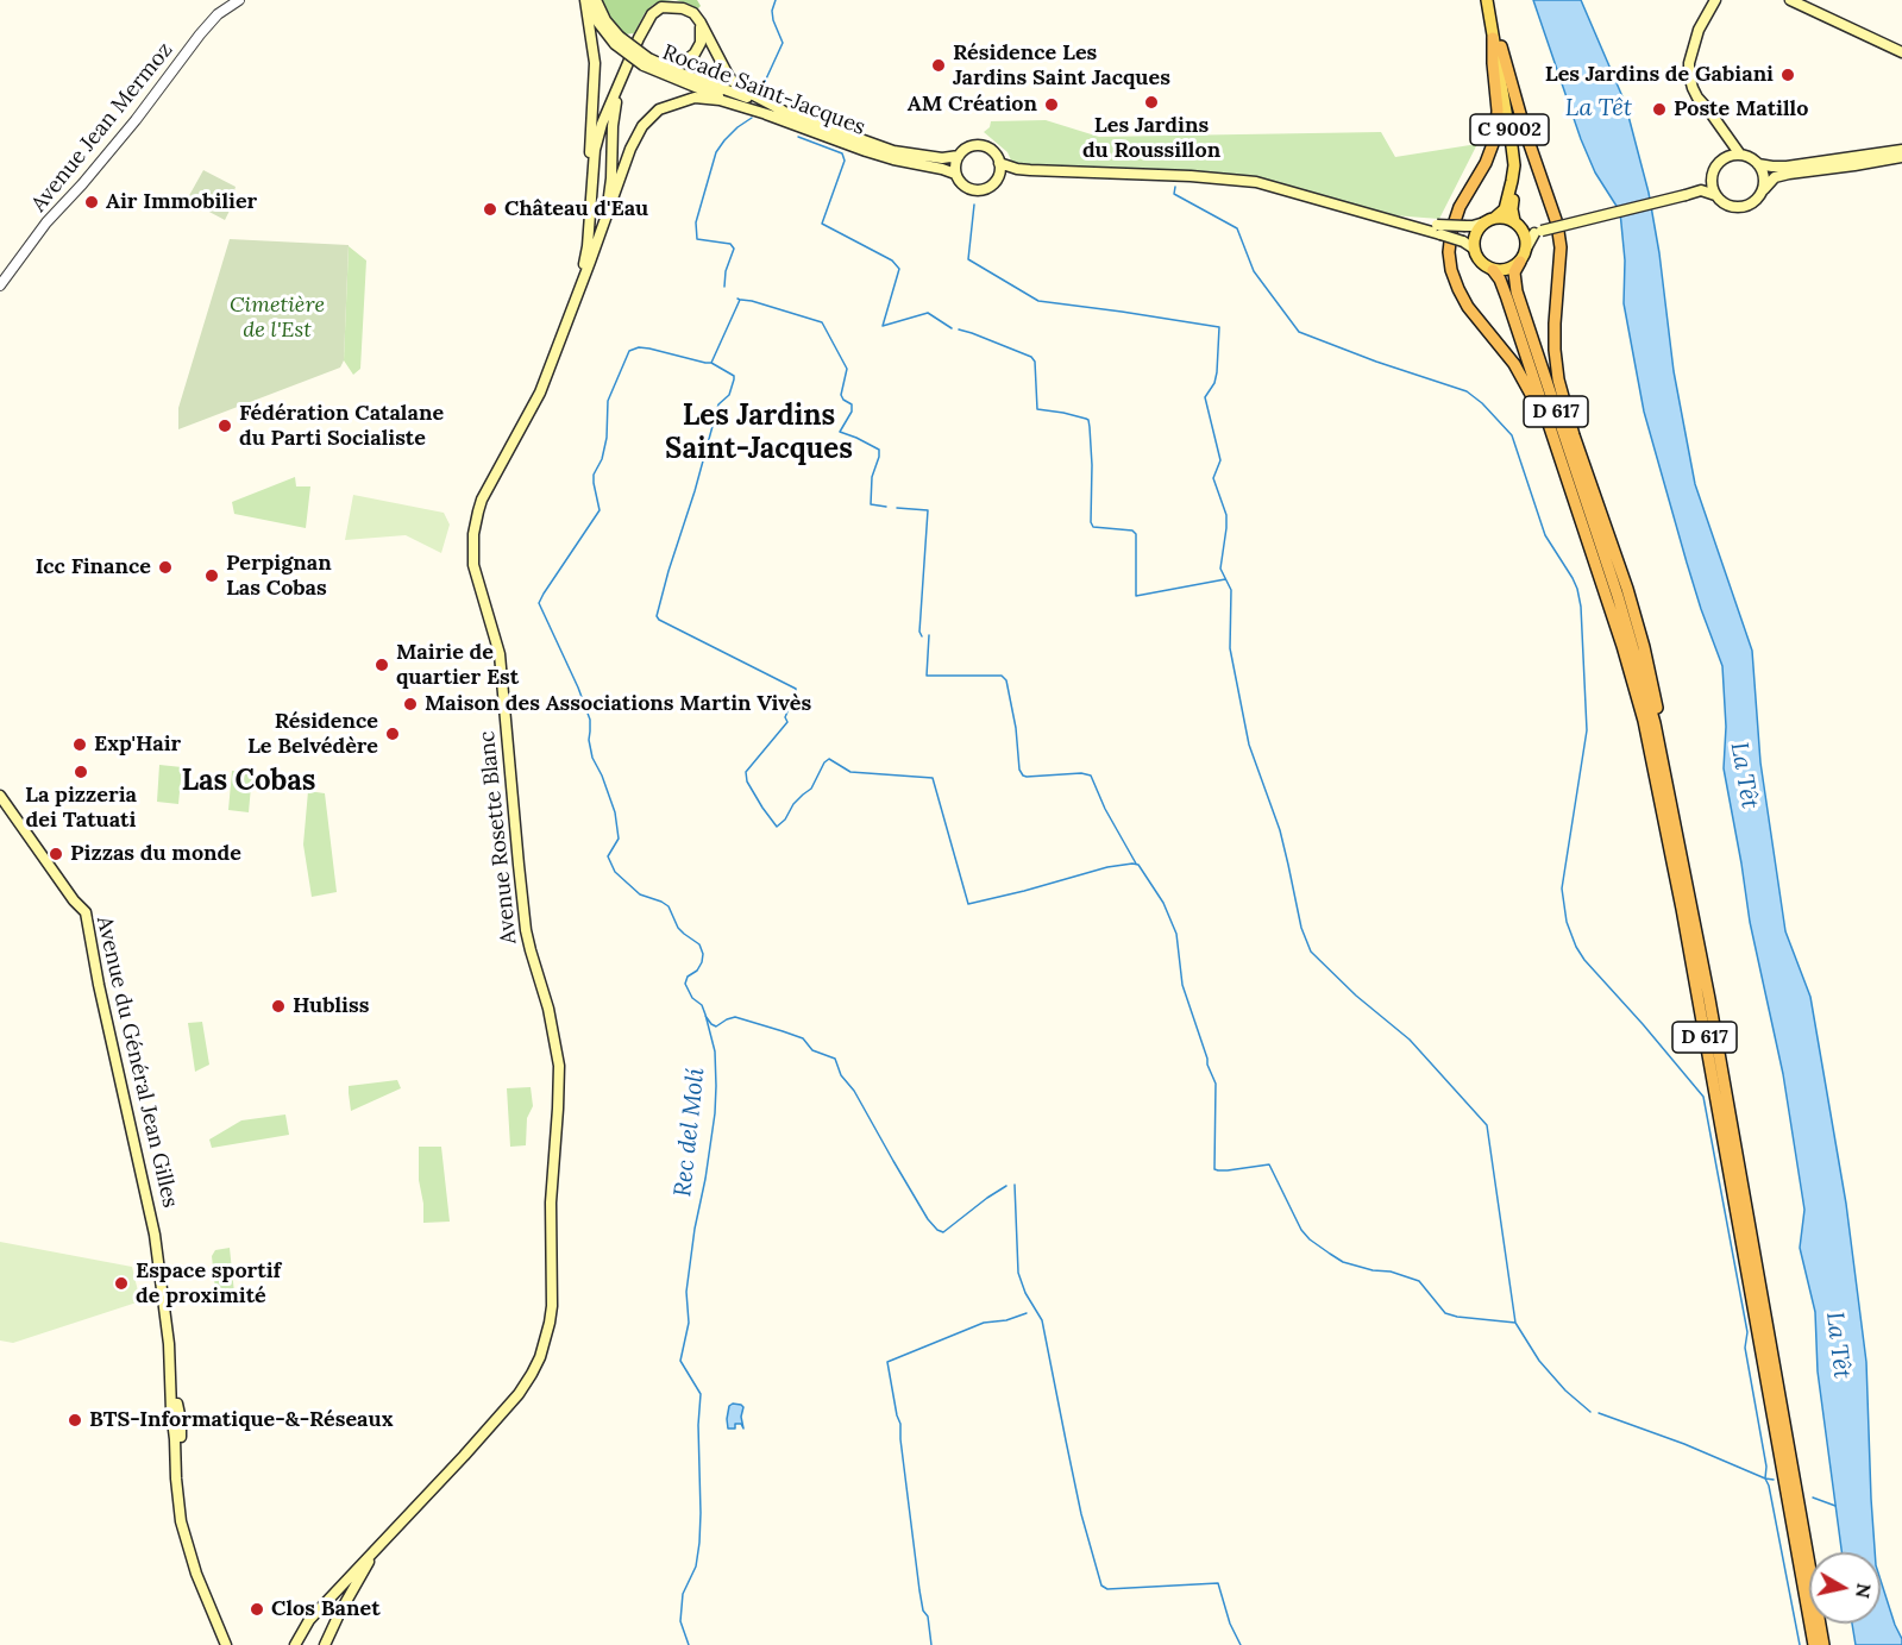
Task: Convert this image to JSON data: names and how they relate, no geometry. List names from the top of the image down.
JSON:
{
  "streets": {
    "highway": ["D 617"],
    "main road": [
      "Rocade Saint-Jacques",
      "C 9002",
      "Avenue Rosette Blanc",
      "Avenue du Général Jean Gilles"
    ],
    "street": ["Avenue Jean Mermoz"]
  },
  "crossings": [
    ["C 9002", "D 617"]
  ],
  "districts": ["Les Jardins Saint-Jacques", "Las Cobas"],
  "water": ["La Têt", "Rec del Molí"],
  "parks": ["Cimetière de l'Est"],
  "places": [
    "Résidence Les Jardins Saint Jacques",
    "Les Jardins de Gabiani",
    "Les Jardins du Roussillon",
    "AM Création",
    "Poste Matillo",
    "Air Immobilier",
    "Château d'Eau",
    "Fédération Catalane du Parti Socialiste",
    "Icc Finance",
    "Perpignan Las Cobas",
    "Mairie de quartier Est",
    "Maison des Associations Martin Vivès",
    "Résidence Le Belvédère",
    "Exp'Hair",
    "La pizzeria dei Tatuati",
    "Pizzas du monde",
    "Hubliss",
    "Espace sportif de proximité",
    "BTS-Informatique-&-Réseaux",
    "Clos Banet"
  ],
  "north": "right"
}
